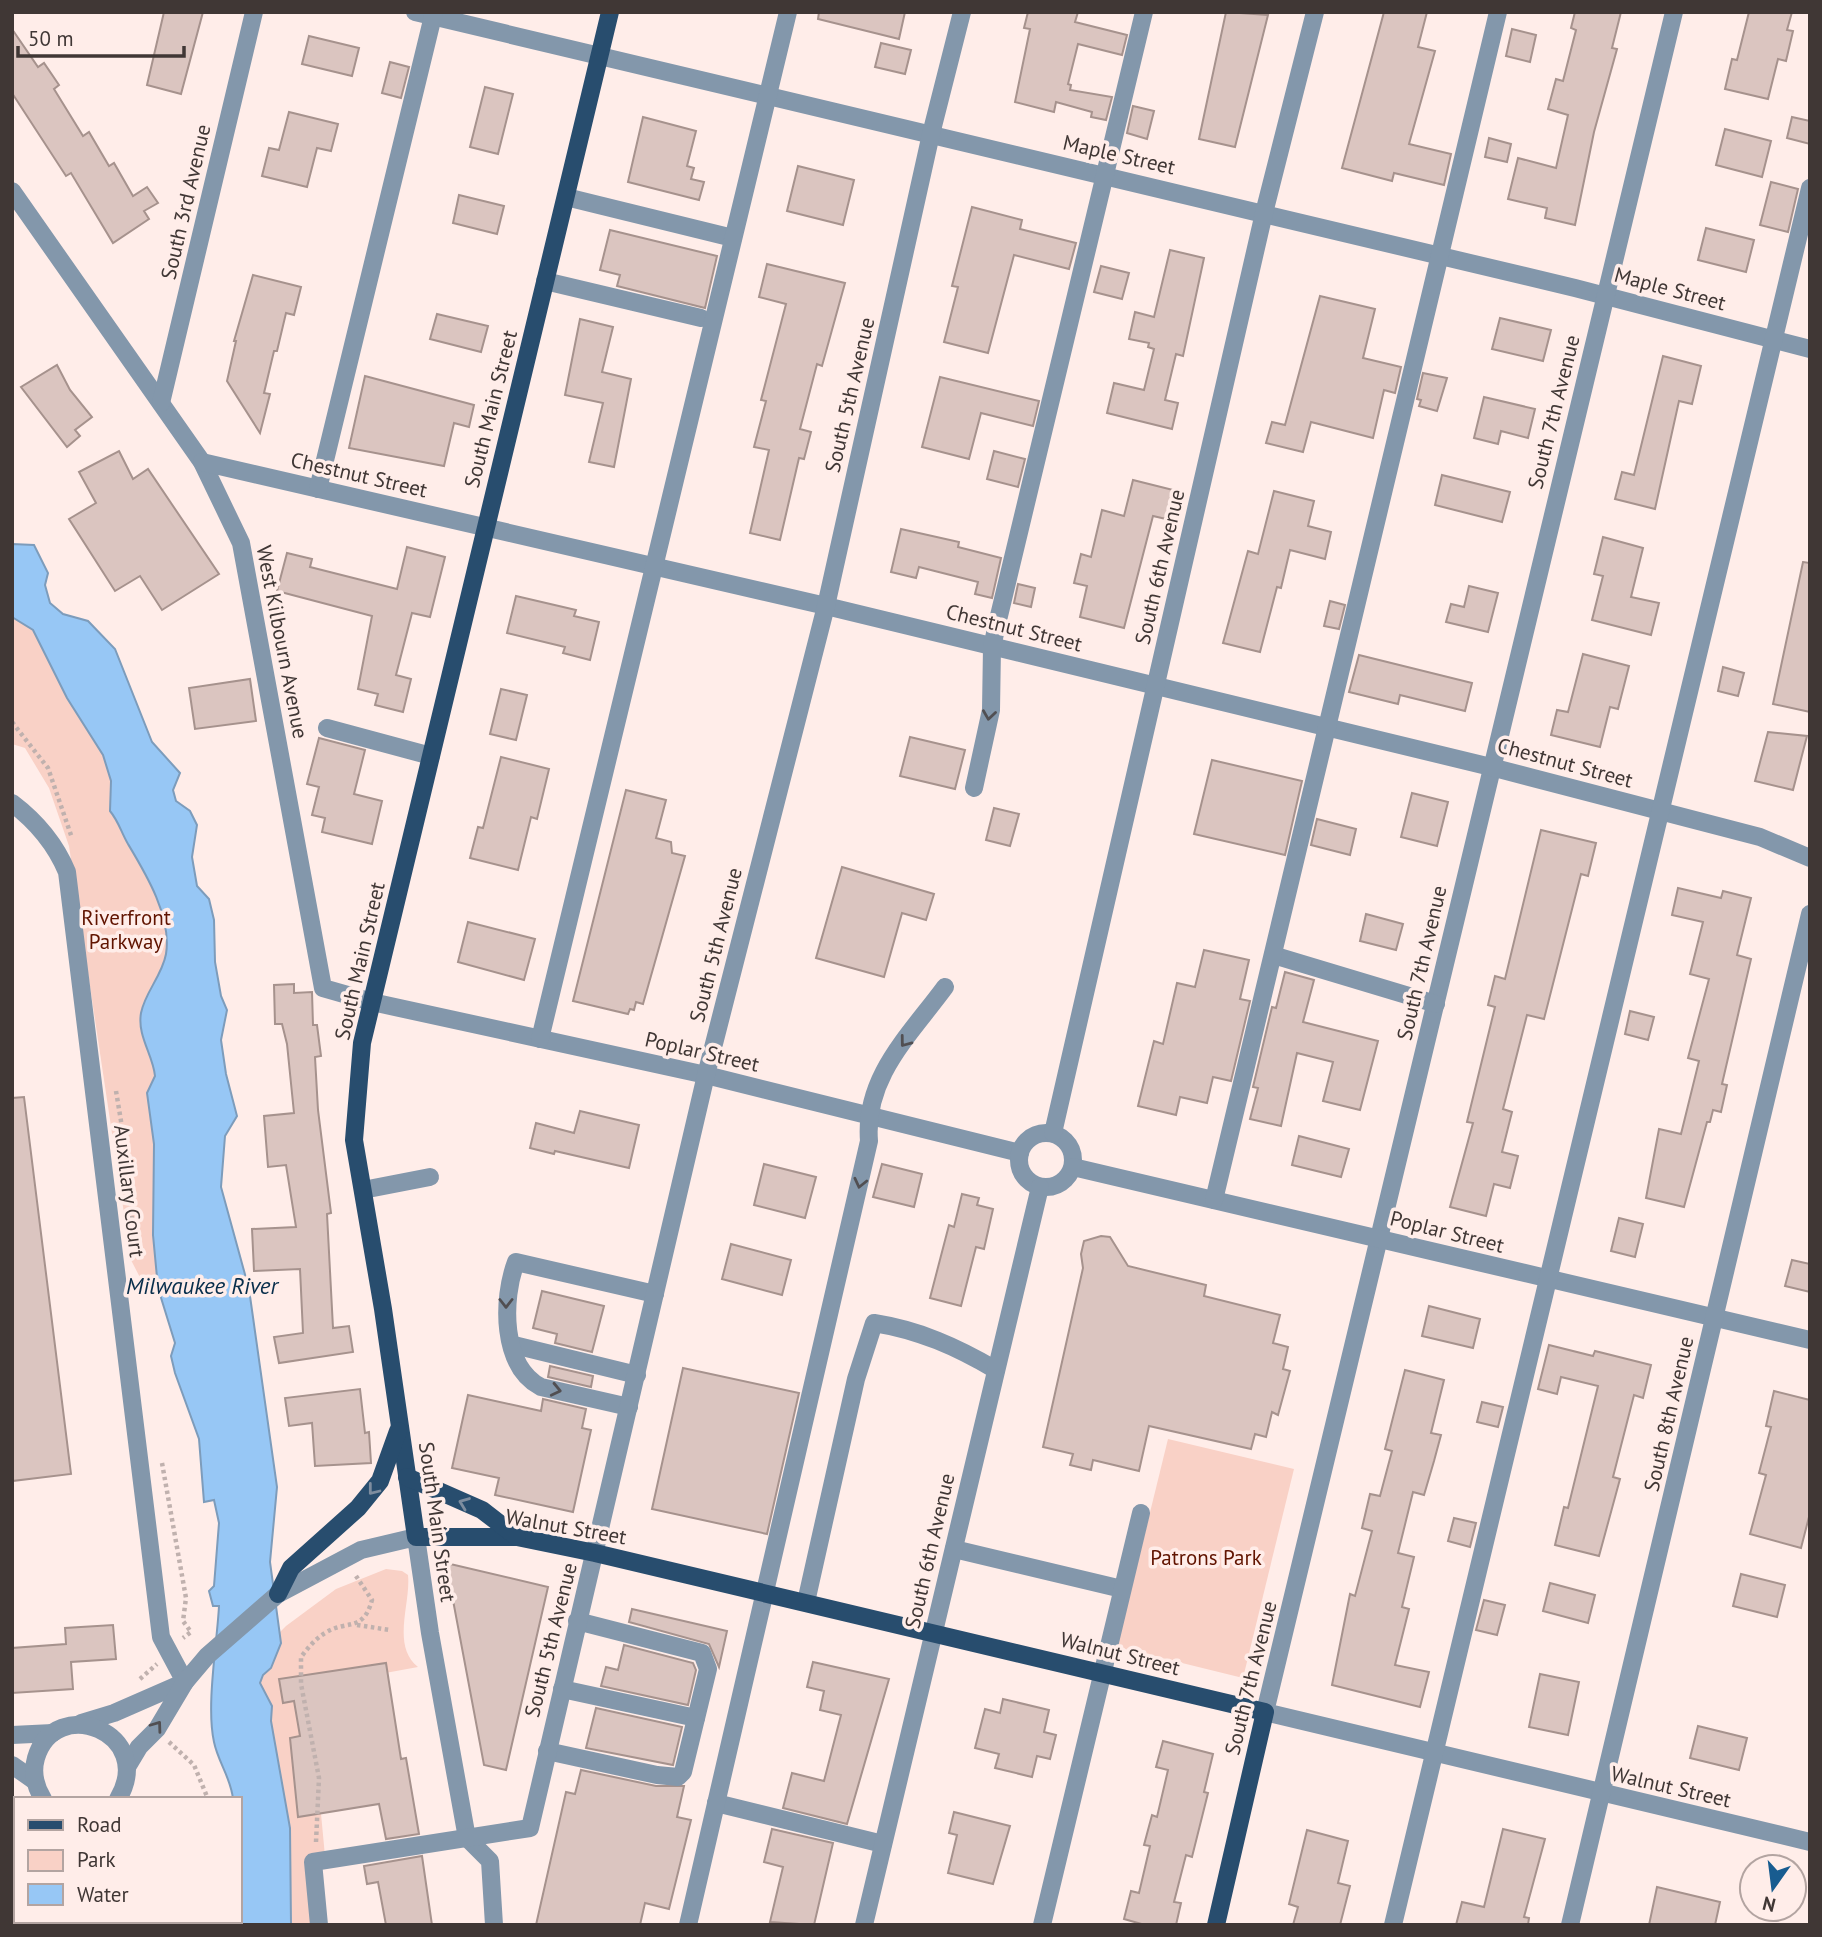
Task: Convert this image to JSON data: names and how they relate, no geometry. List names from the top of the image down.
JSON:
{
  "streets": {
    "main road": ["South Main Street", "South 7th Avenue", "Walnut Street"],
    "street": [
      "Maple Street",
      "South 3rd Avenue",
      "South 5th Avenue",
      "Chestnut Street",
      "South 6th Avenue",
      "West Kilbourn Avenue",
      "Poplar Street",
      "Auxillary Court",
      "South 8th Avenue"
    ]
  },
  "crossings": [
    ["Maple Street", "South 5th Avenue"],
    ["Maple Street", "South Main Street"],
    ["Maple Street", "South 7th Avenue"],
    ["Maple Street", "South 6th Avenue"],
    ["South 3rd Avenue", "West Kilbourn Avenue"],
    ["South 5th Avenue", "South Main Street"],
    ["South 5th Avenue", "Chestnut Street"],
    ["South 5th Avenue", "Poplar Street"],
    ["South 5th Avenue", "Walnut Street"],
    ["South Main Street", "Chestnut Street"],
    ["South Main Street", "West Kilbourn Avenue"],
    ["South Main Street", "Poplar Street"],
    ["South Main Street", "Walnut Street"],
    ["South 7th Avenue", "Chestnut Street"],
    ["South 7th Avenue", "Poplar Street"],
    ["South 7th Avenue", "Walnut Street"],
    ["Chestnut Street", "South 6th Avenue"],
    ["Chestnut Street", "West Kilbourn Avenue"],
    ["South 6th Avenue", "Poplar Street"],
    ["South 6th Avenue", "Walnut Street"],
    ["West Kilbourn Avenue", "Poplar Street"],
    ["Poplar Street", "South 8th Avenue"],
    ["South 8th Avenue", "Walnut Street"]
  ],
  "water": ["Milwaukee River"],
  "parks": ["Riverfront Parkway", "Patrons Park"],
  "legend": ["Road", "Park", "Water"],
  "scale_bar": "50 m",
  "north": "bottom"
}
